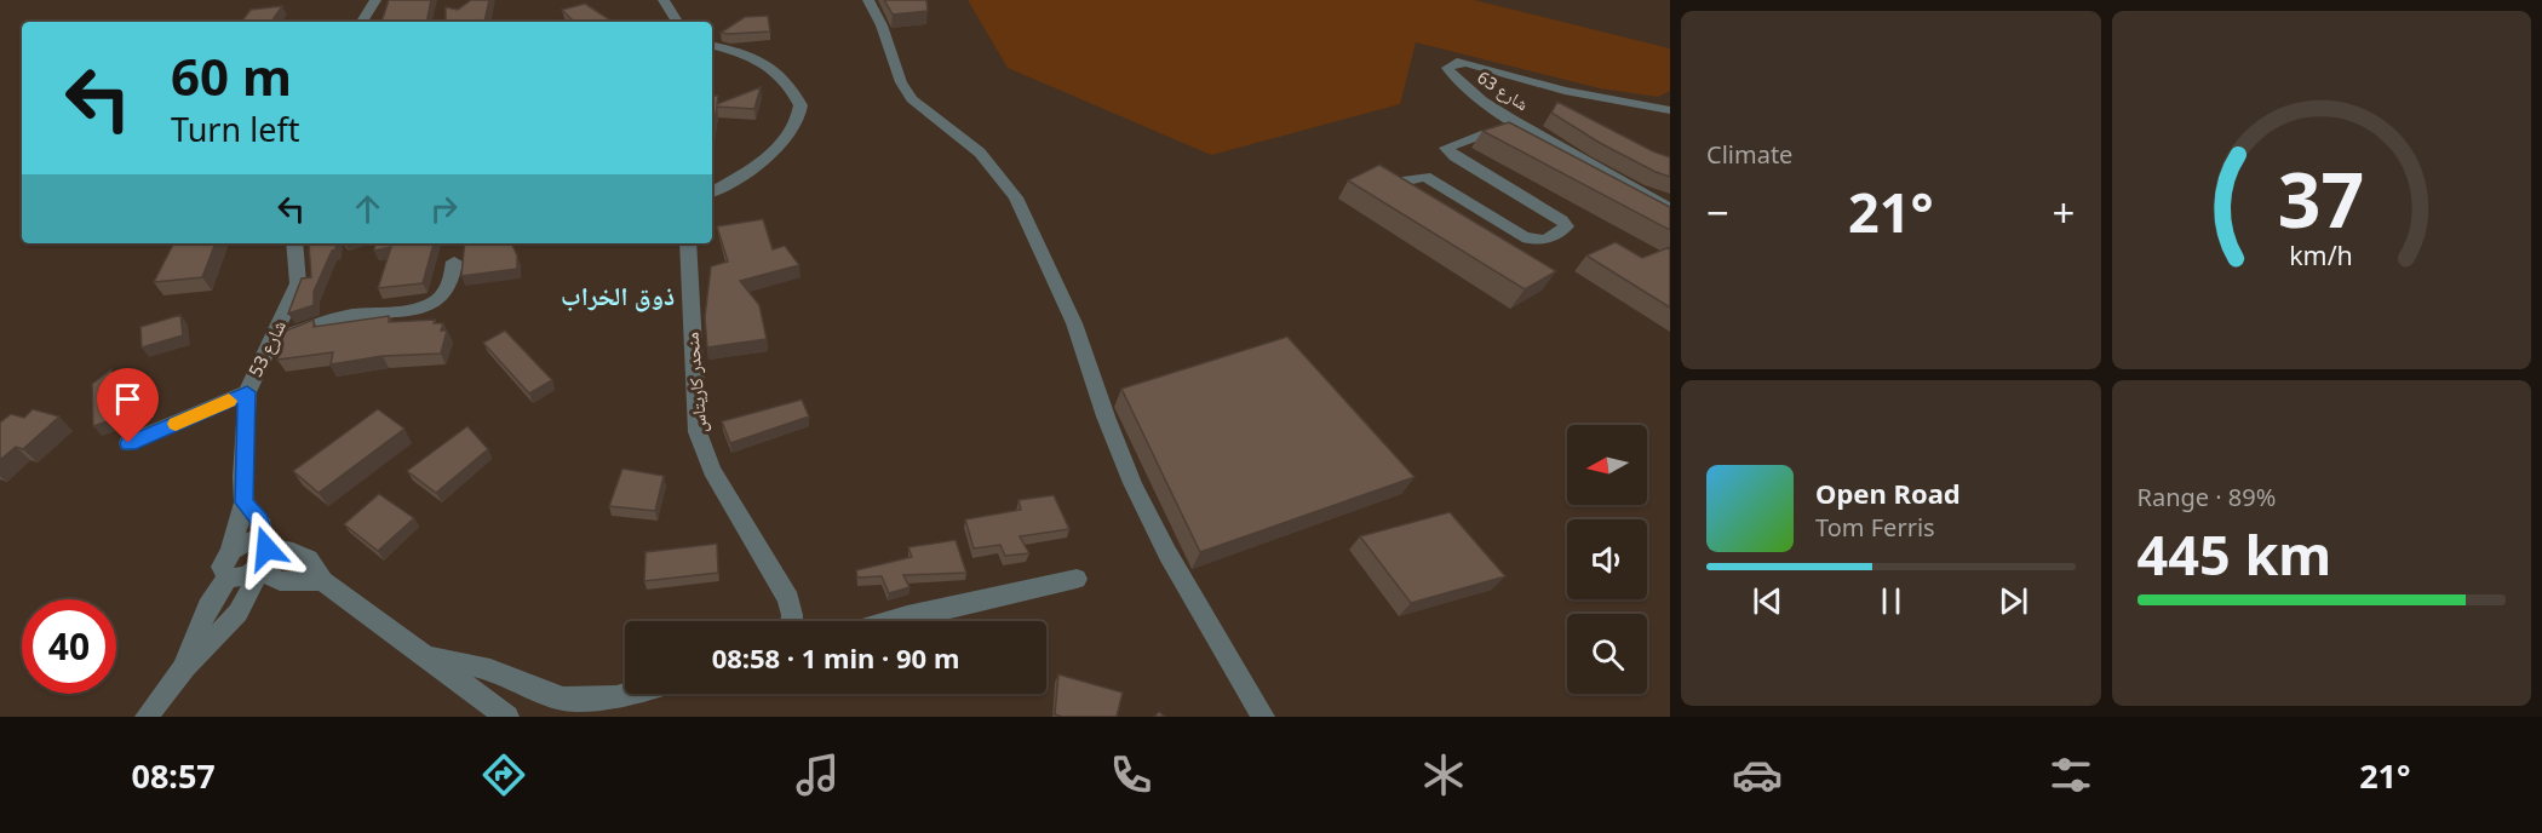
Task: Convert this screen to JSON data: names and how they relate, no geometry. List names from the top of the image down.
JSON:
{
  "streets": {
    "street": ["شارع 63", "شارع 53", "منحدر كاريتاس"]
  },
  "districts": ["ذوق الخراب"],
  "north": "left",
  "page": {
    "tile": [
      "Climate",
      ["Range · 89%", "445 km"]
    ],
    "turn": ["60 m", "Turn left"],
    "heat": ["−", "21°", "+"],
    "song": ["Open Road", "Tom Ferris"],
    "limit": "40",
    "trip": "08:58 · 1 min · 90 m",
    "tabs": ["08:57", "21°"],
    "gauge": ["37", "km/h"]
  }
}
